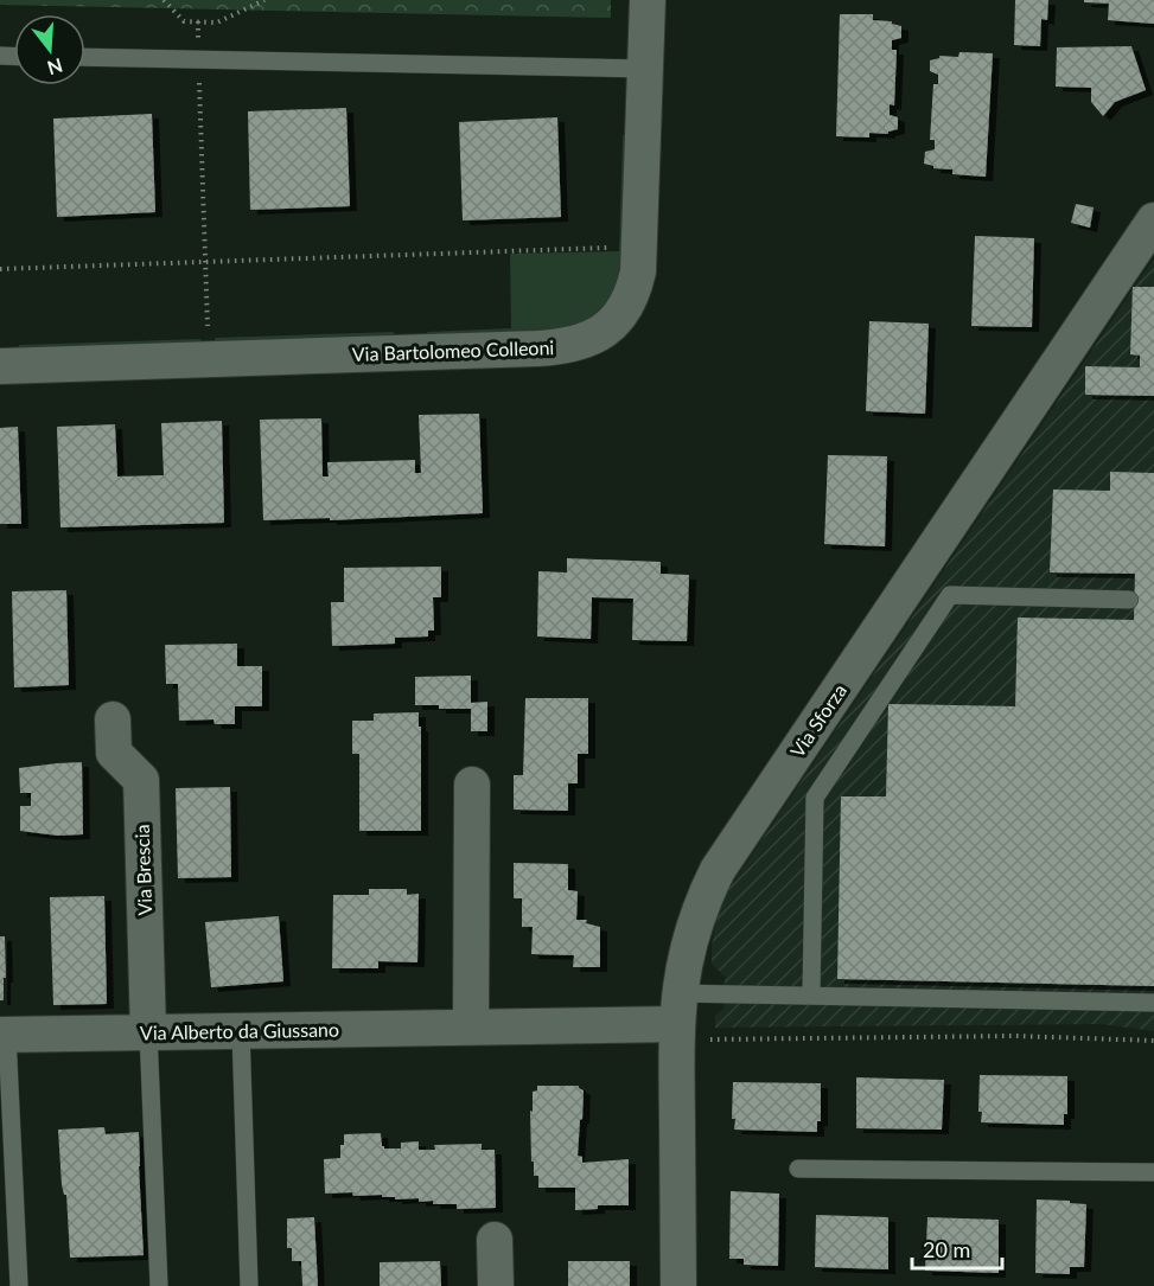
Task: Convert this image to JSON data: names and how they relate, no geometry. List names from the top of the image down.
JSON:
{
  "streets": {
    "street": [
      "Via Bartolomeo Colleoni",
      "Via Sforza",
      "Via Brescia",
      "Via Alberto da Giussano"
    ]
  },
  "crossings": [
    ["Via Sforza", "Via Alberto da Giussano"],
    ["Via Brescia", "Via Alberto da Giussano"]
  ],
  "scale_bar": "20 m",
  "north": "bottom"
}
